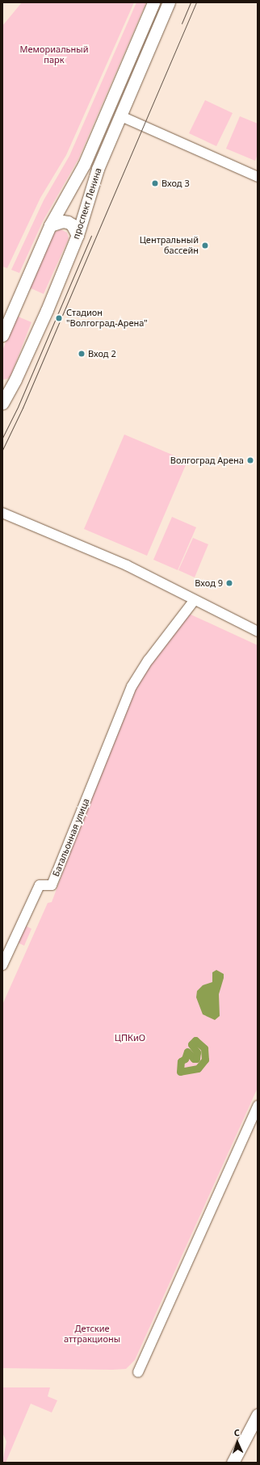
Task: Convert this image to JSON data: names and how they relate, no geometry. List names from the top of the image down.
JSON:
{
  "streets": {
    "main road": ["проспект Ленина"],
    "street": ["Батальонная улица"]
  },
  "parks": ["Мемориальный парк", "ЦПКиО", "Детские аттракционы"],
  "places": [
    "Вход 3",
    "Центральный бассейн",
    "Стадион \"Волгоград-Арена\"",
    "Вход 2",
    "Волгоград Арена",
    "Вход 9"
  ],
  "north": "top"
}
